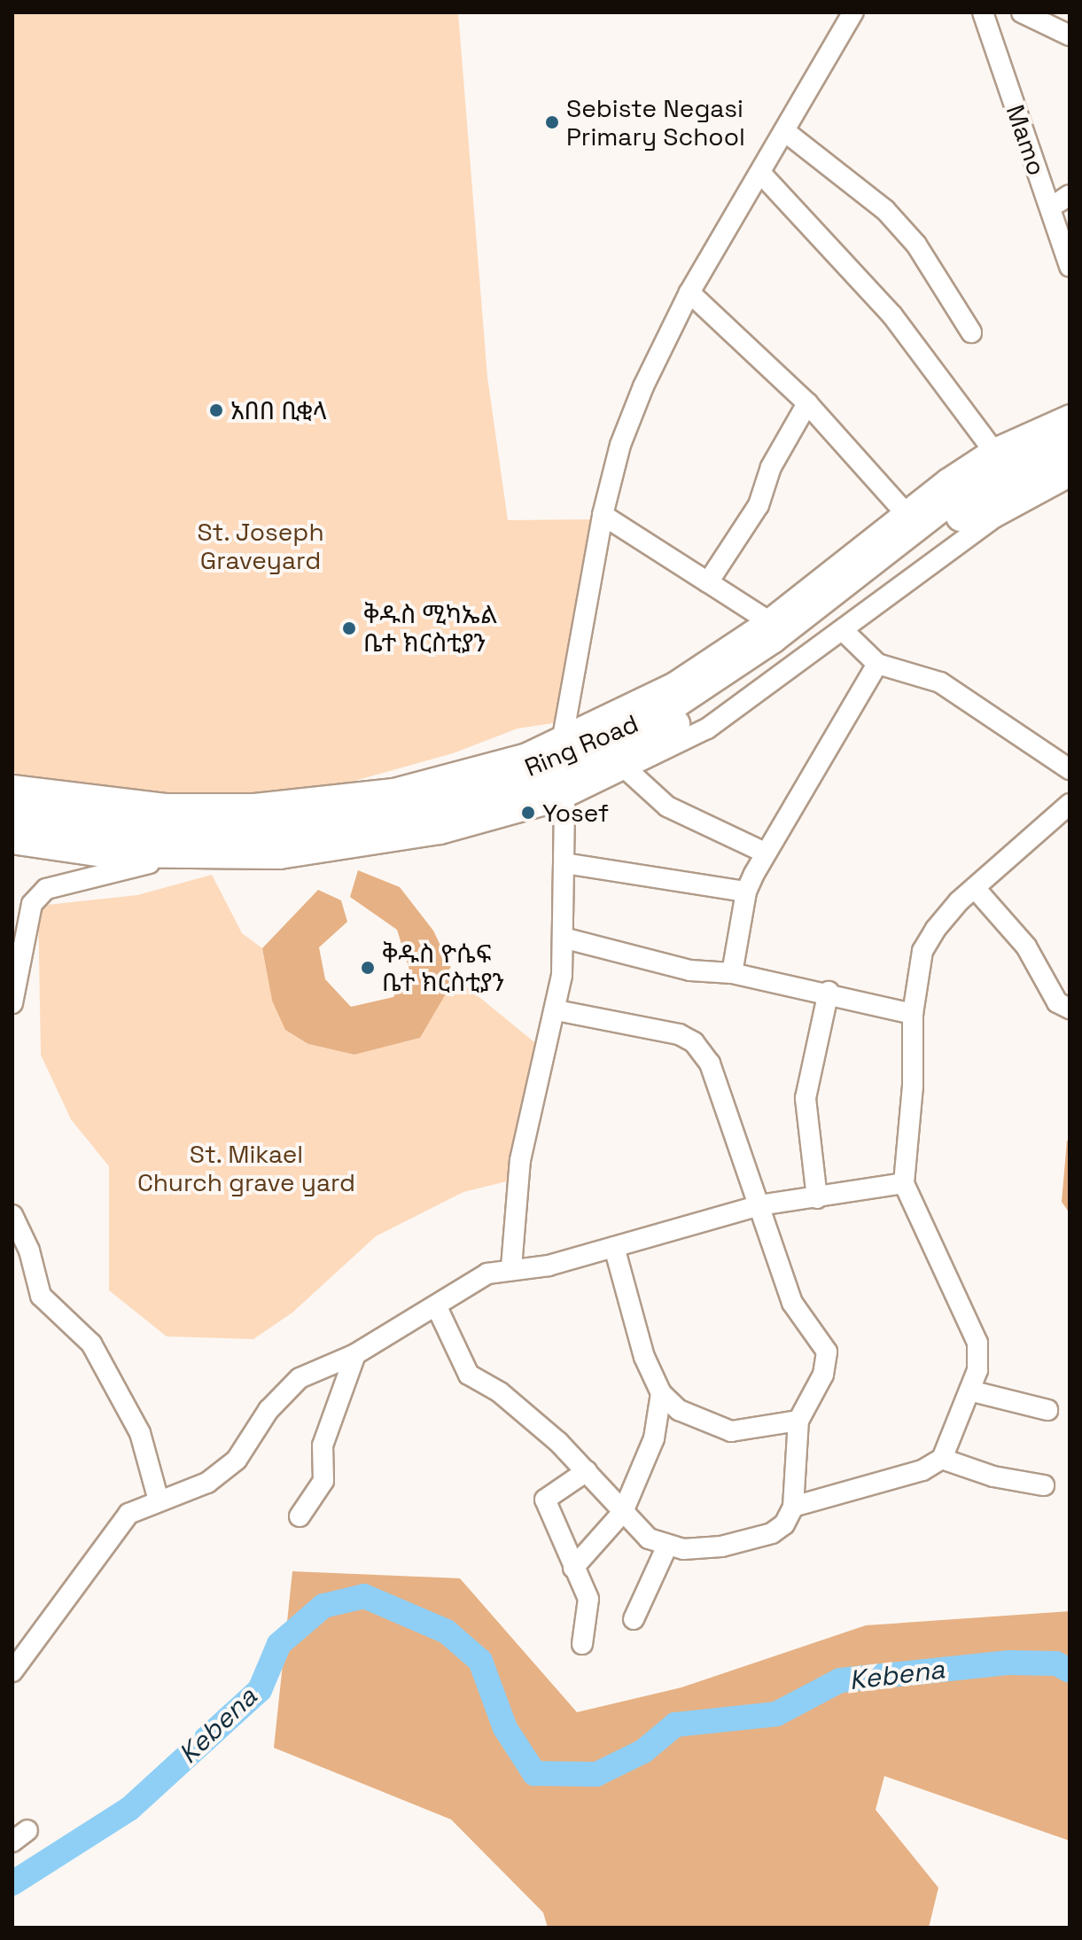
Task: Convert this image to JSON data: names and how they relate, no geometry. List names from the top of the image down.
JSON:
{
  "streets": {
    "highway": ["Ring Road"],
    "street": ["Mamo"]
  },
  "water": ["Kebena"],
  "parks": ["St. Joseph Graveyard", "St. Mikael Church grave yard"],
  "places": [
    "Sebiste Negasi Primary School",
    "አበበ ቢቂላ",
    "ቅዱስ ሚካኤል ቤተ ክርስቲያን",
    "Yosef",
    "ቅዱስ ዮሴፍ ቤተ ክርስቲያን"
  ]
}
